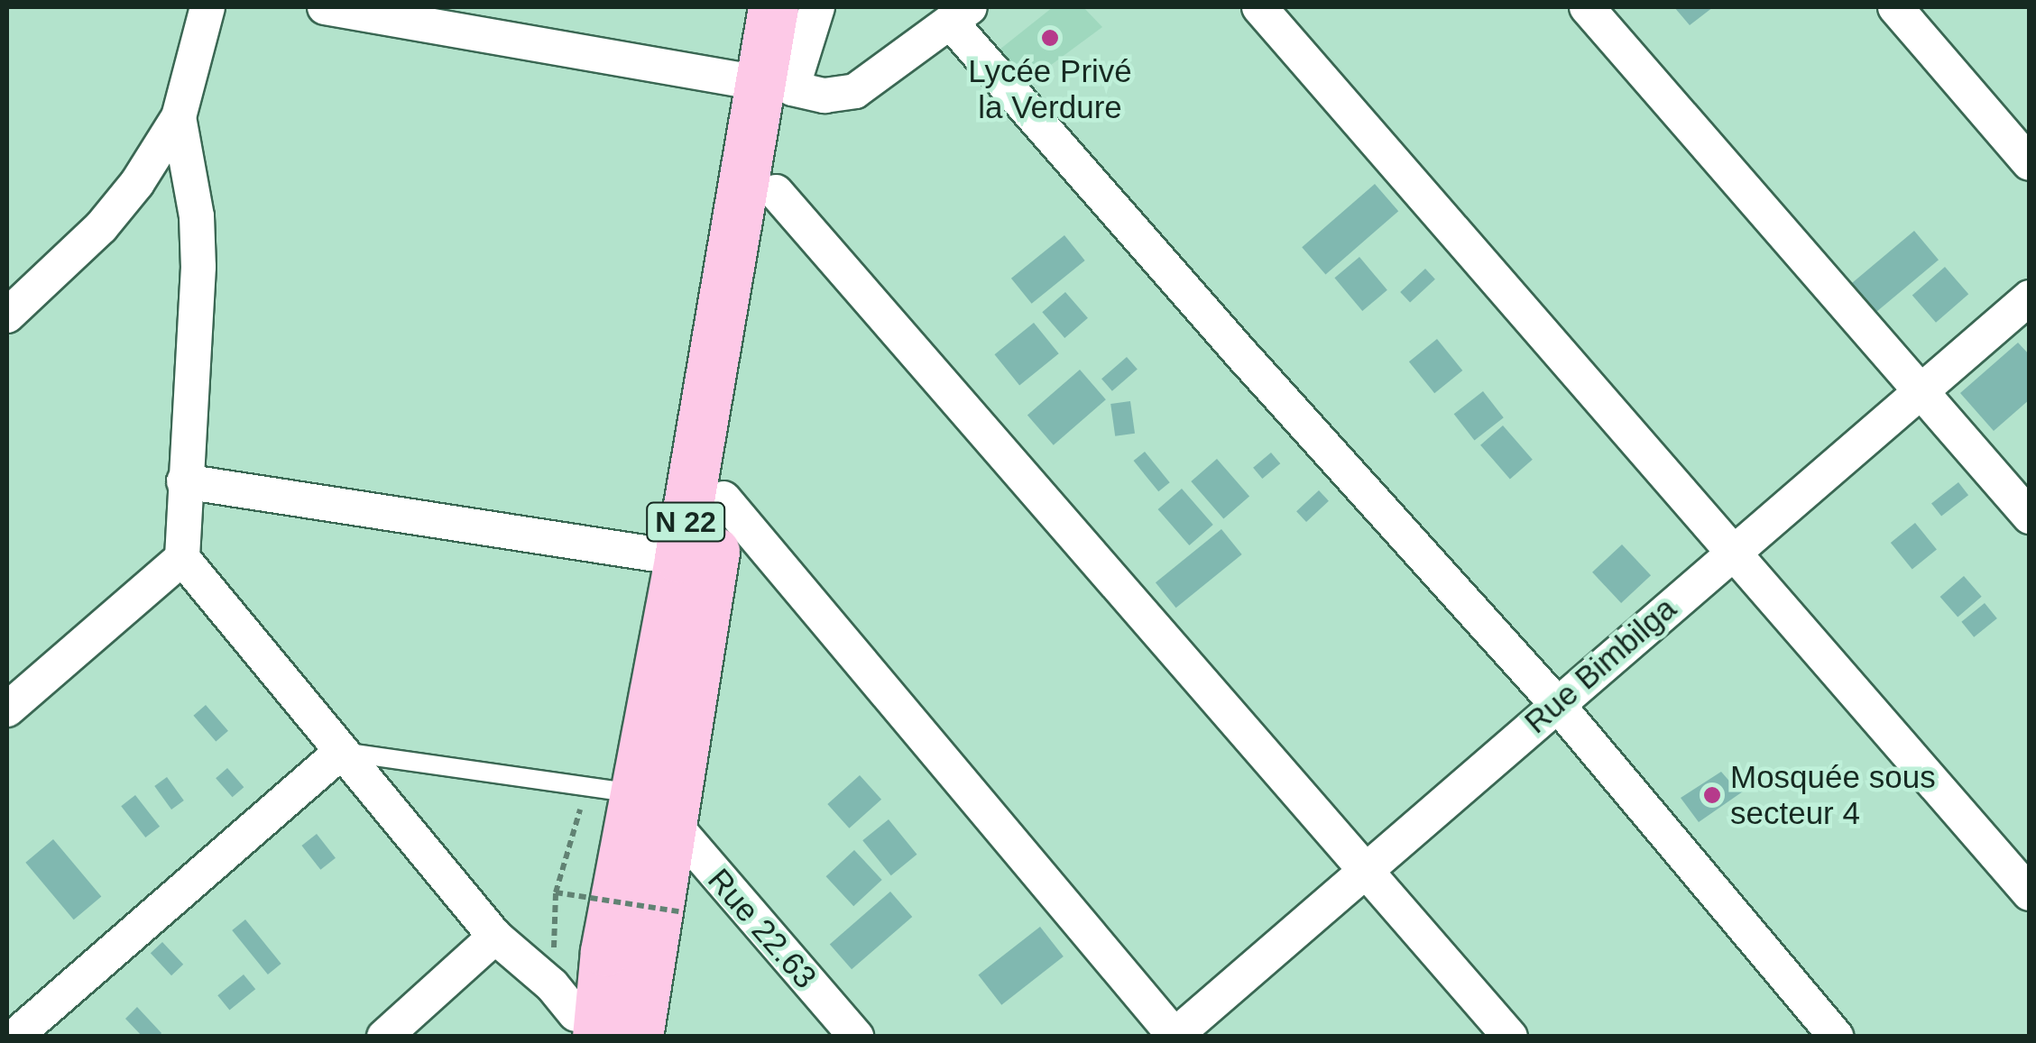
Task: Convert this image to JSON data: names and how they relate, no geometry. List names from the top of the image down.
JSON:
{
  "streets": {
    "main road": ["N 22"],
    "street": ["Rue Bimbilga", "Rue 22.63"]
  },
  "crossings": [
    ["N 22", "Rue 22.63"]
  ],
  "places": ["Lycée Privé la Verdure", "Mosquée sous secteur 4"]
}
